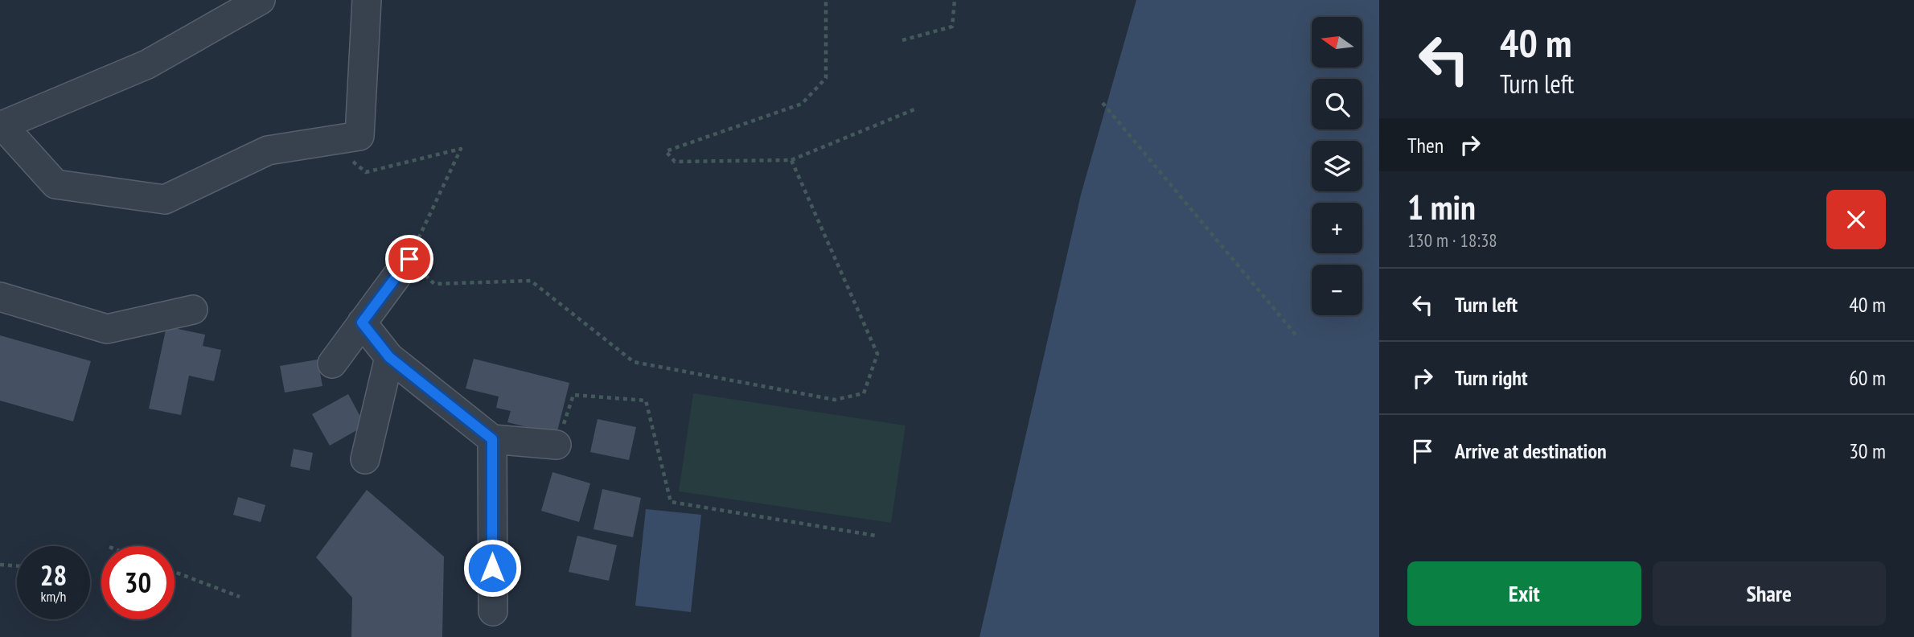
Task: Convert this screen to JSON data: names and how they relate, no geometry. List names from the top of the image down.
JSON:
{
  "north": "left",
  "page": {
    "turn": ["40 m", "Turn left"],
    "map_buttons": ["+", "−"],
    "then": "Then",
    "heading": ["1 min", "130 m · 18:38"],
    "list": [
      {
        "name": "Turn left",
        "value": "40 m"
      },
      {
        "name": "Turn right",
        "value": "60 m"
      },
      {
        "name": "Arrive at destination",
        "value": "30 m"
      }
    ],
    "speed": "28 km/h",
    "limit": "30",
    "buttons": ["Exit", "Share"]
  }
}
